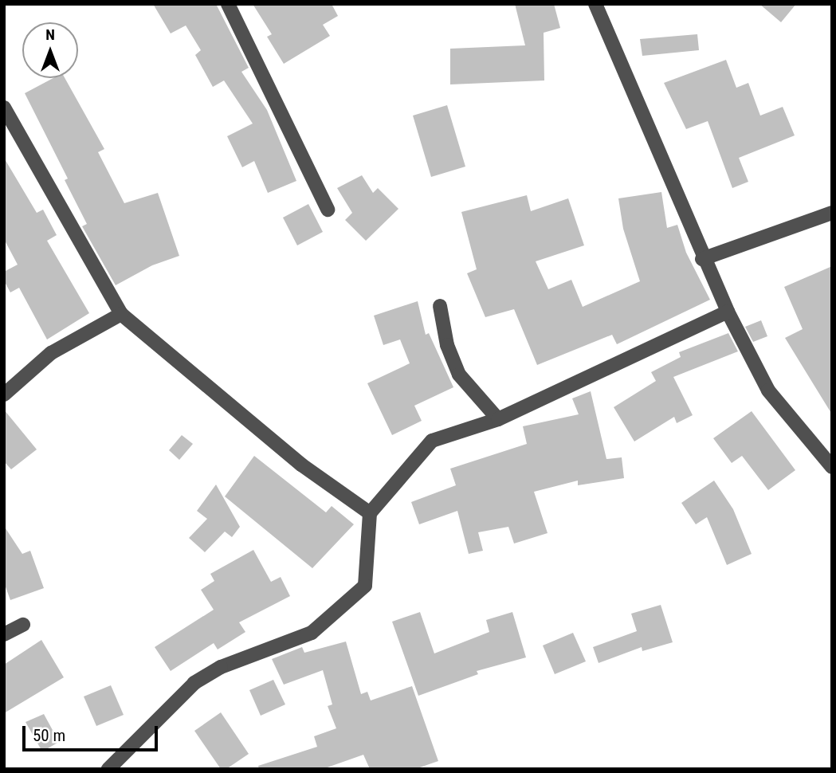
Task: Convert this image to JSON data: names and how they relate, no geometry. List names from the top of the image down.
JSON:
{
  "scale_bar": "50 m",
  "north": "top"
}
